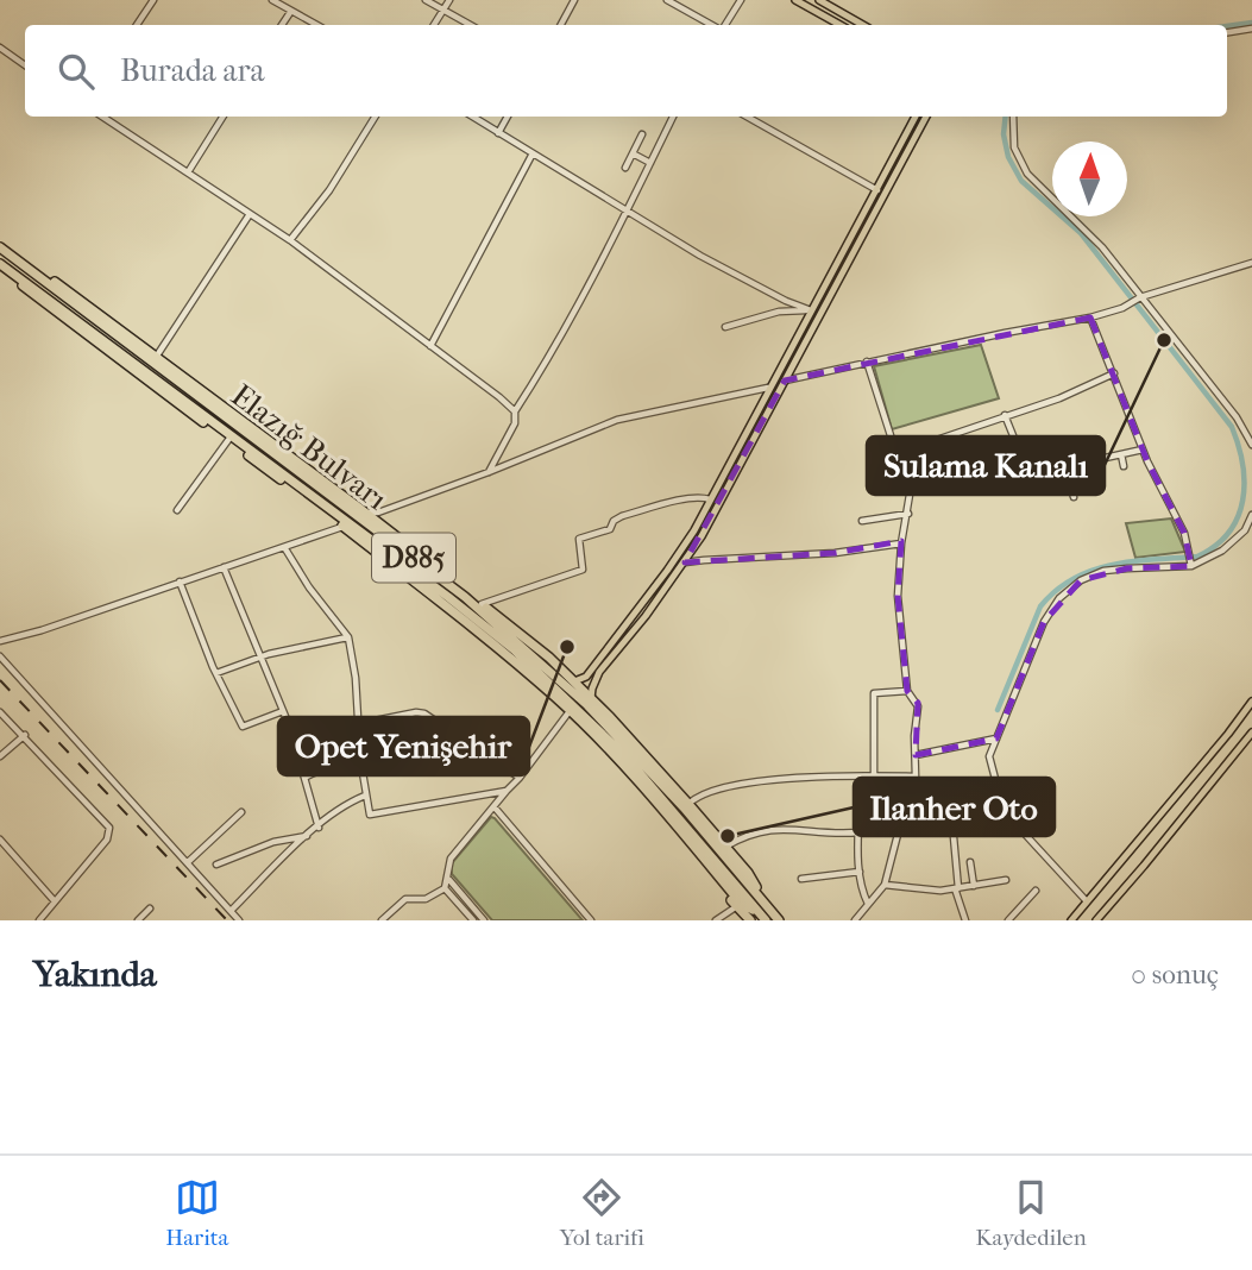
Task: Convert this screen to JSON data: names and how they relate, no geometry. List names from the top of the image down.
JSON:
{
  "streets": {
    "highway": ["Elazığ Bulvarı", "D885"]
  },
  "places": ["Sulama Kanalı", "Opet Yenişehir", "Ilanher Oto"],
  "north": "top",
  "page": {
    "search": "Burada ara",
    "heading": ["Yakında", "0 sonuç"],
    "nav": ["Harita", "Yol tarifi", "Kaydedilen"]
  }
}
